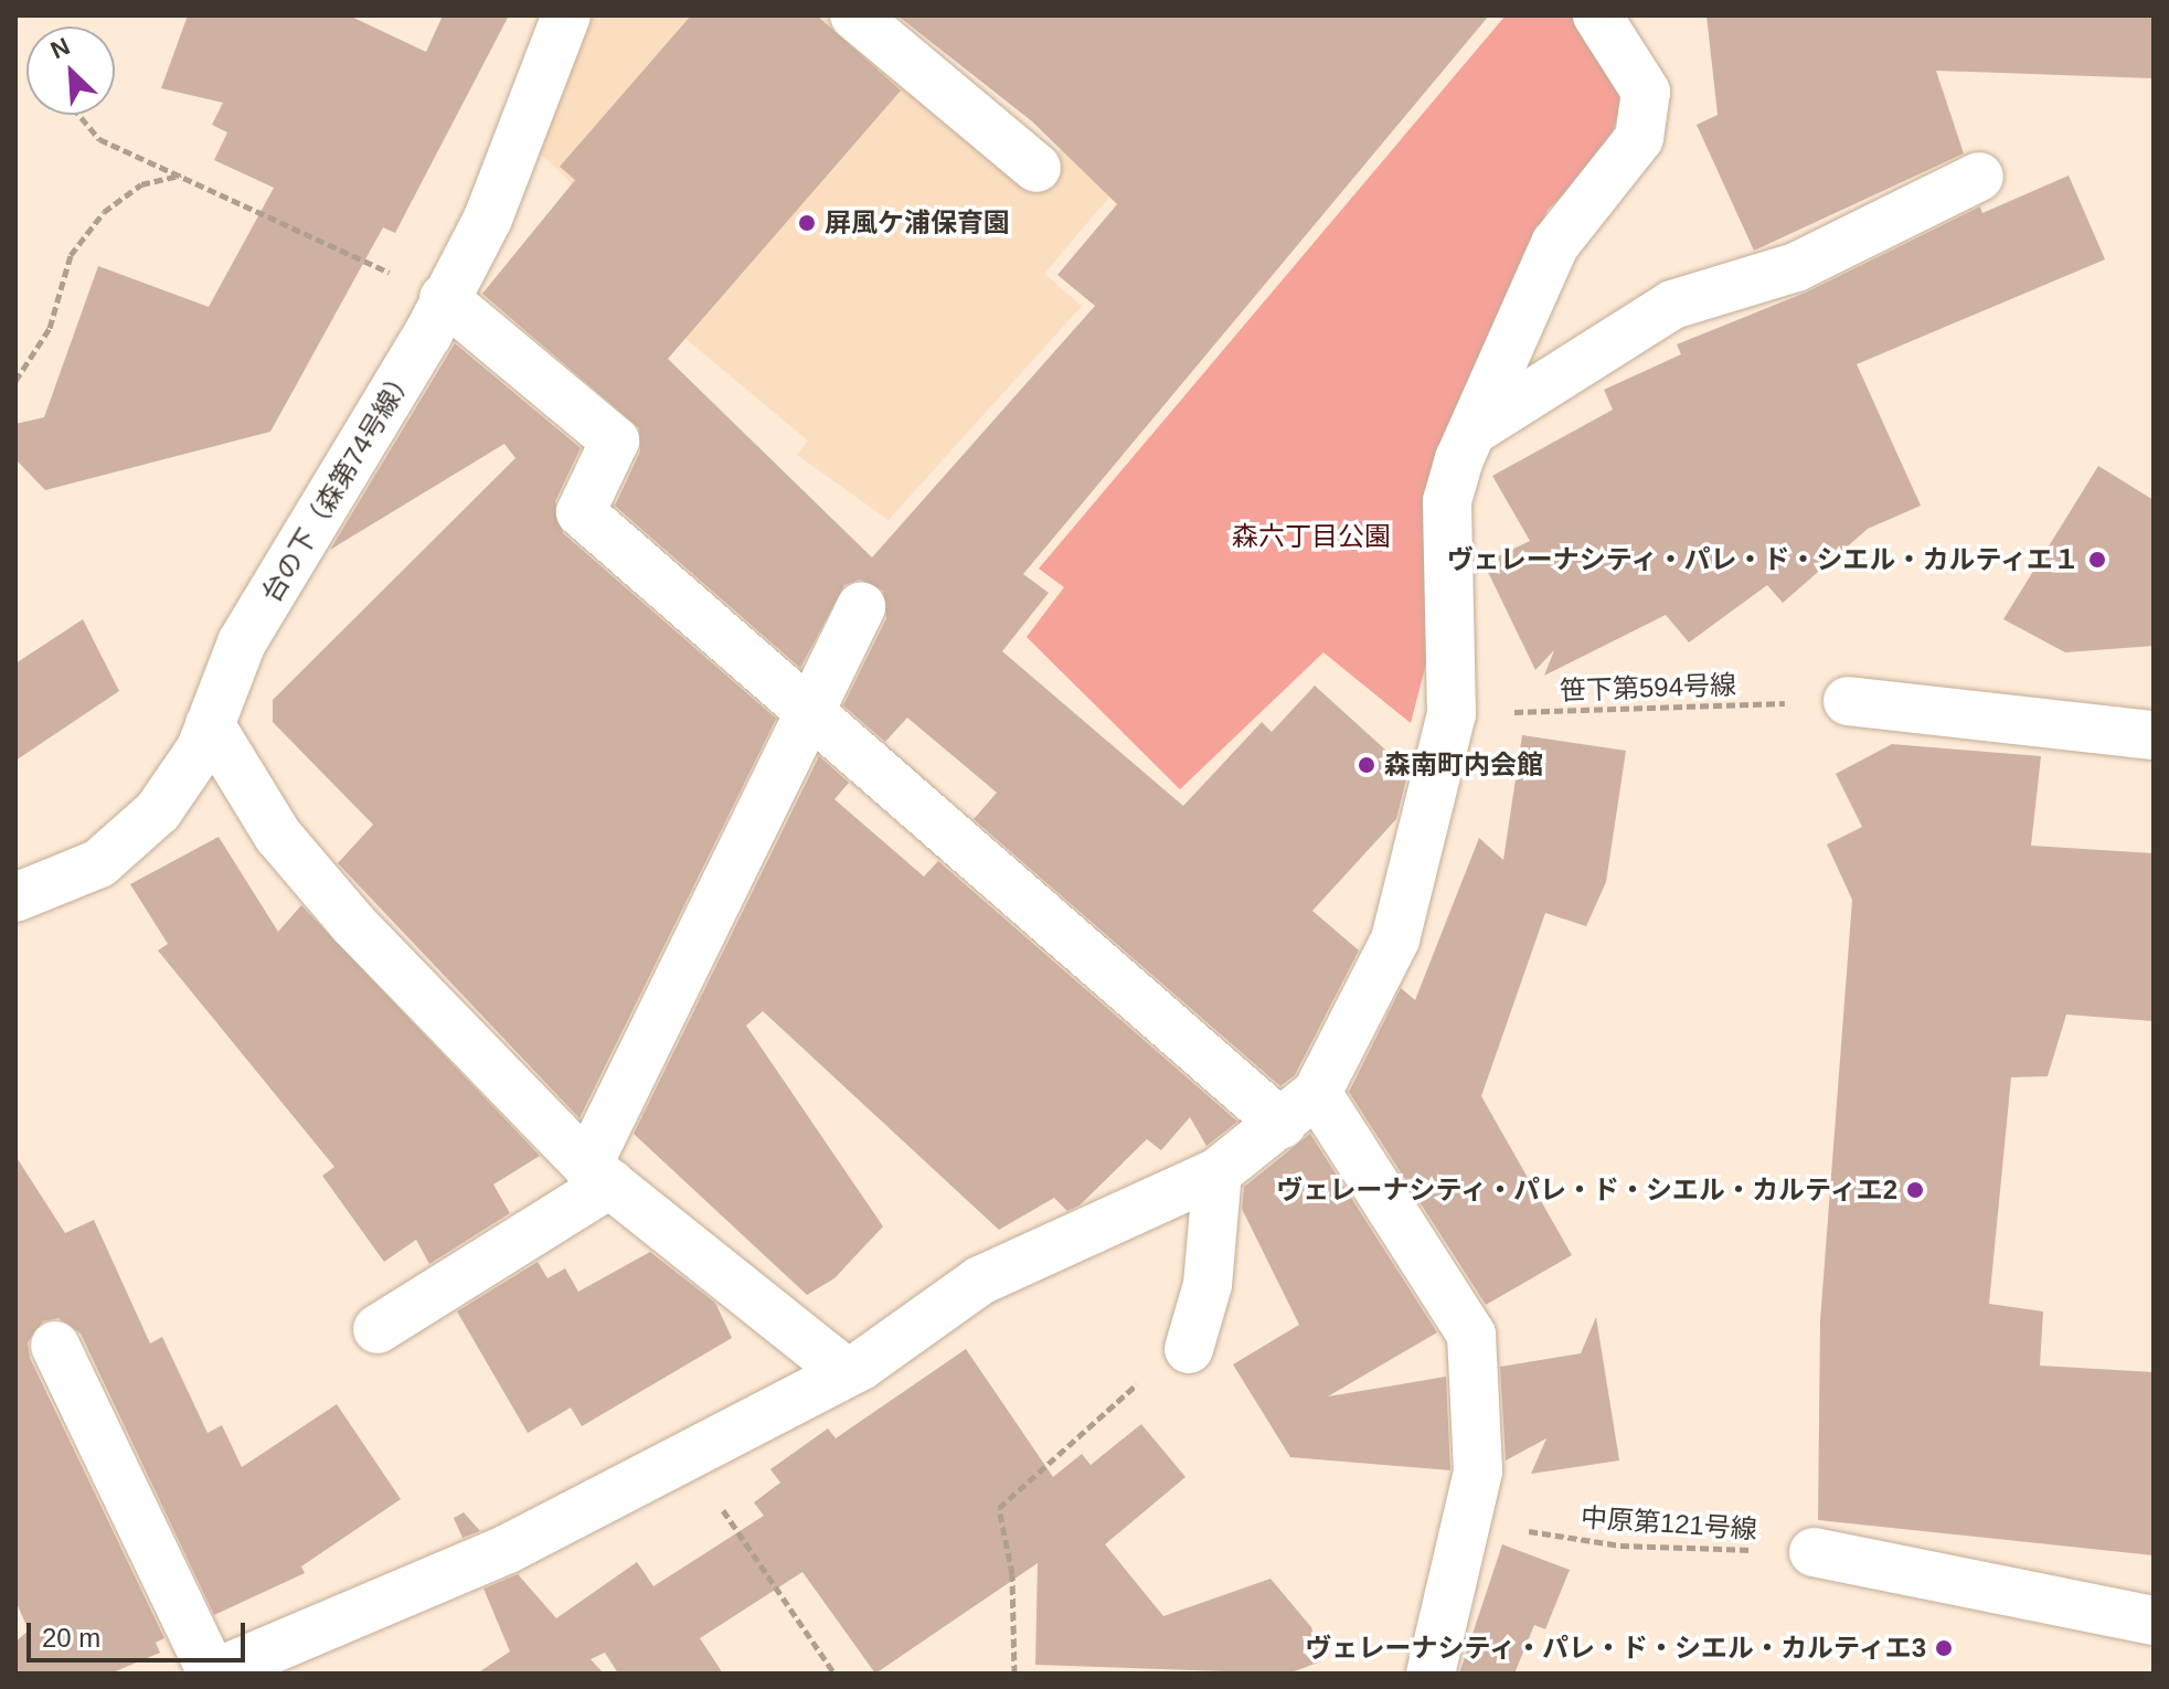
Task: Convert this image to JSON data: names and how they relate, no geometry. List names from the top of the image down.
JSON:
{
  "streets": {
    "street": ["台の下（森第74号線）"],
    "path": ["笹下第594号線", "中原第121号線"]
  },
  "parks": ["森六丁目公園"],
  "places": [
    "屏風ケ浦保育園",
    "ヴェレーナシティ・パレ・ド・シエル・カルティエ１",
    "森南町内会館",
    "ヴェレーナシティ・パレ・ド・シエル・カルティエ2",
    "ヴェレーナシティ・パレ・ド・シエル・カルティエ3"
  ],
  "scale_bar": "20 m",
  "north": "top left"
}
